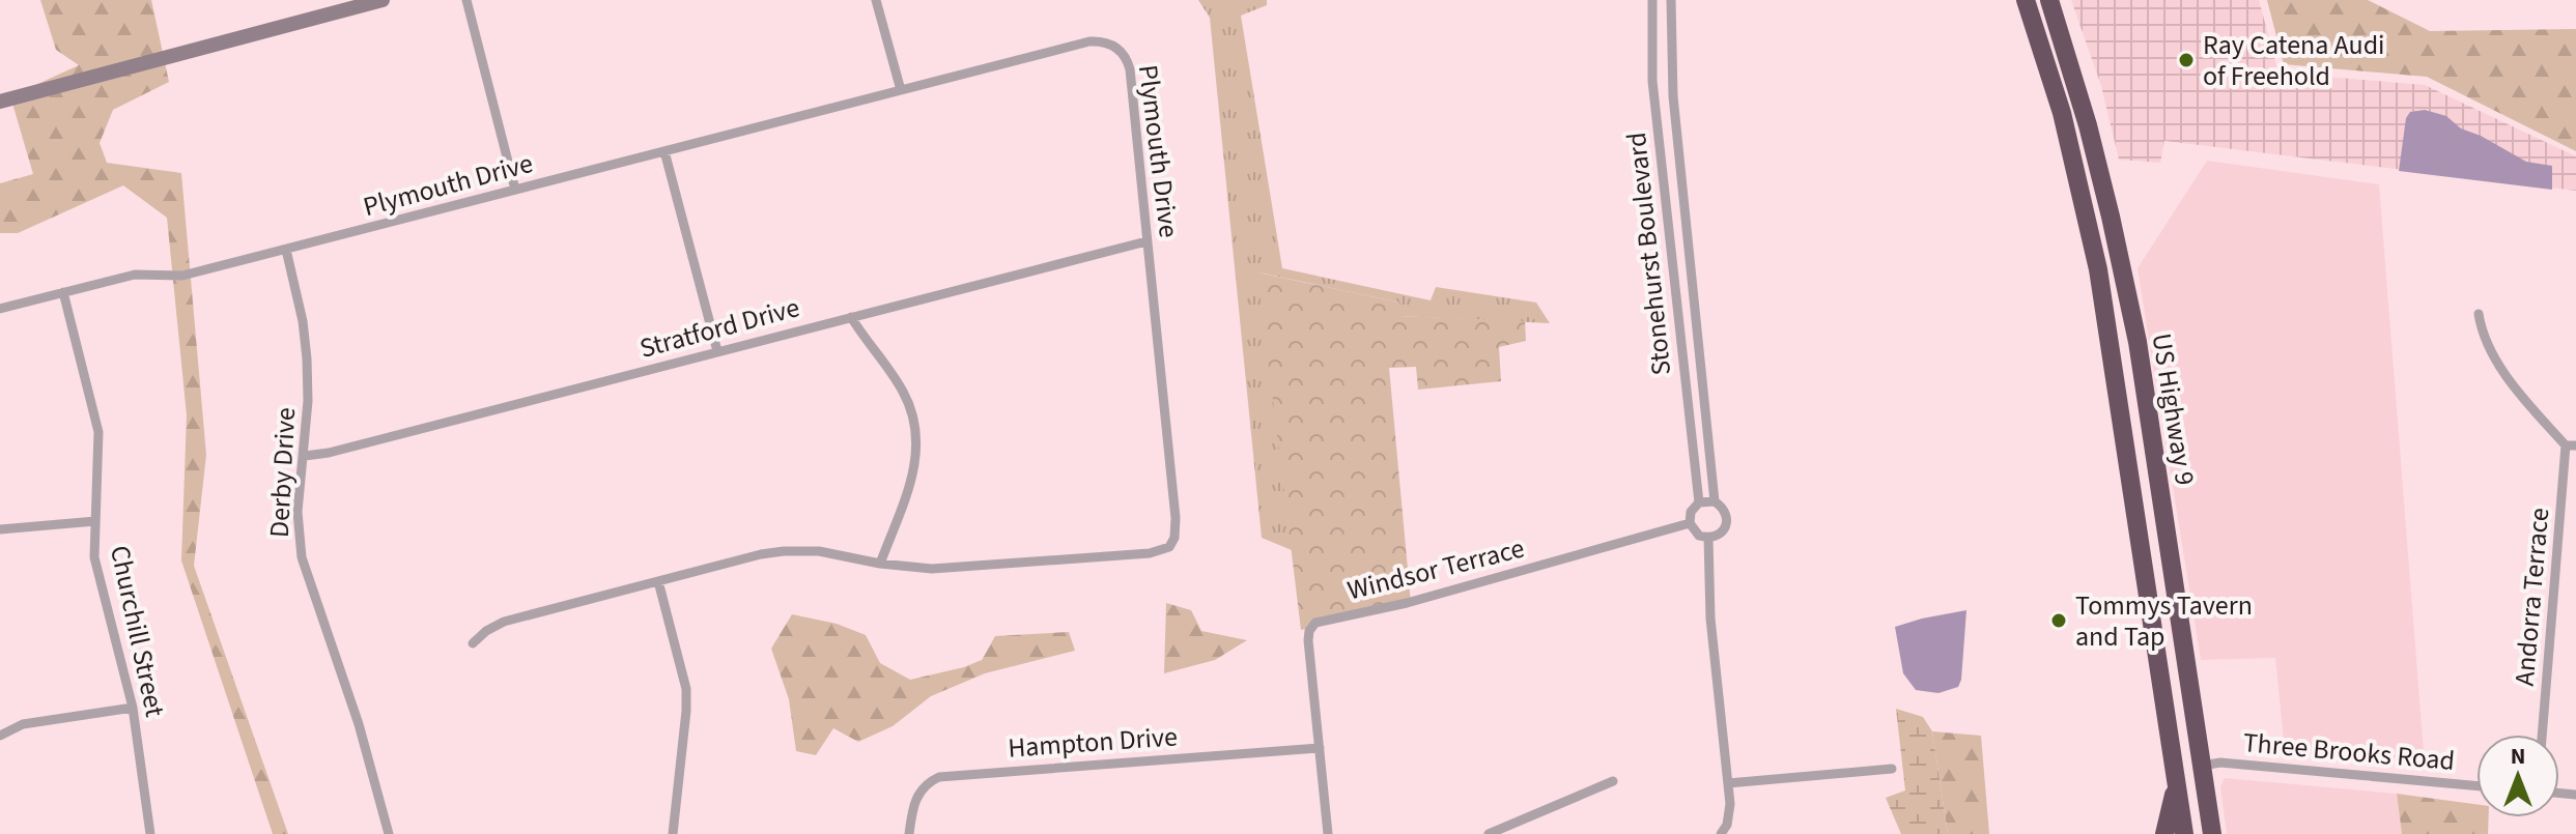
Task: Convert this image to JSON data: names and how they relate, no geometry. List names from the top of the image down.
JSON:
{
  "streets": {
    "highway": ["US Highway 9"],
    "street": [
      "Plymouth Drive",
      "Stonehurst Boulevard",
      "Stratford Drive",
      "Derby Drive",
      "Windsor Terrace",
      "Andorra Terrace",
      "Churchill Street",
      "Hampton Drive",
      "Three Brooks Road"
    ]
  },
  "crossings": [
    ["Plymouth Drive", "Stratford Drive"],
    ["Plymouth Drive", "Derby Drive"],
    ["Plymouth Drive", "Churchill Street"],
    ["Stonehurst Boulevard", "Windsor Terrace"],
    ["Stratford Drive", "Derby Drive"],
    ["US Highway 9", "Three Brooks Road"],
    ["Windsor Terrace", "Hampton Drive"]
  ],
  "places": ["Ray Catena Audi of Freehold", "Tommys Tavern and Tap"],
  "north": "top"
}
